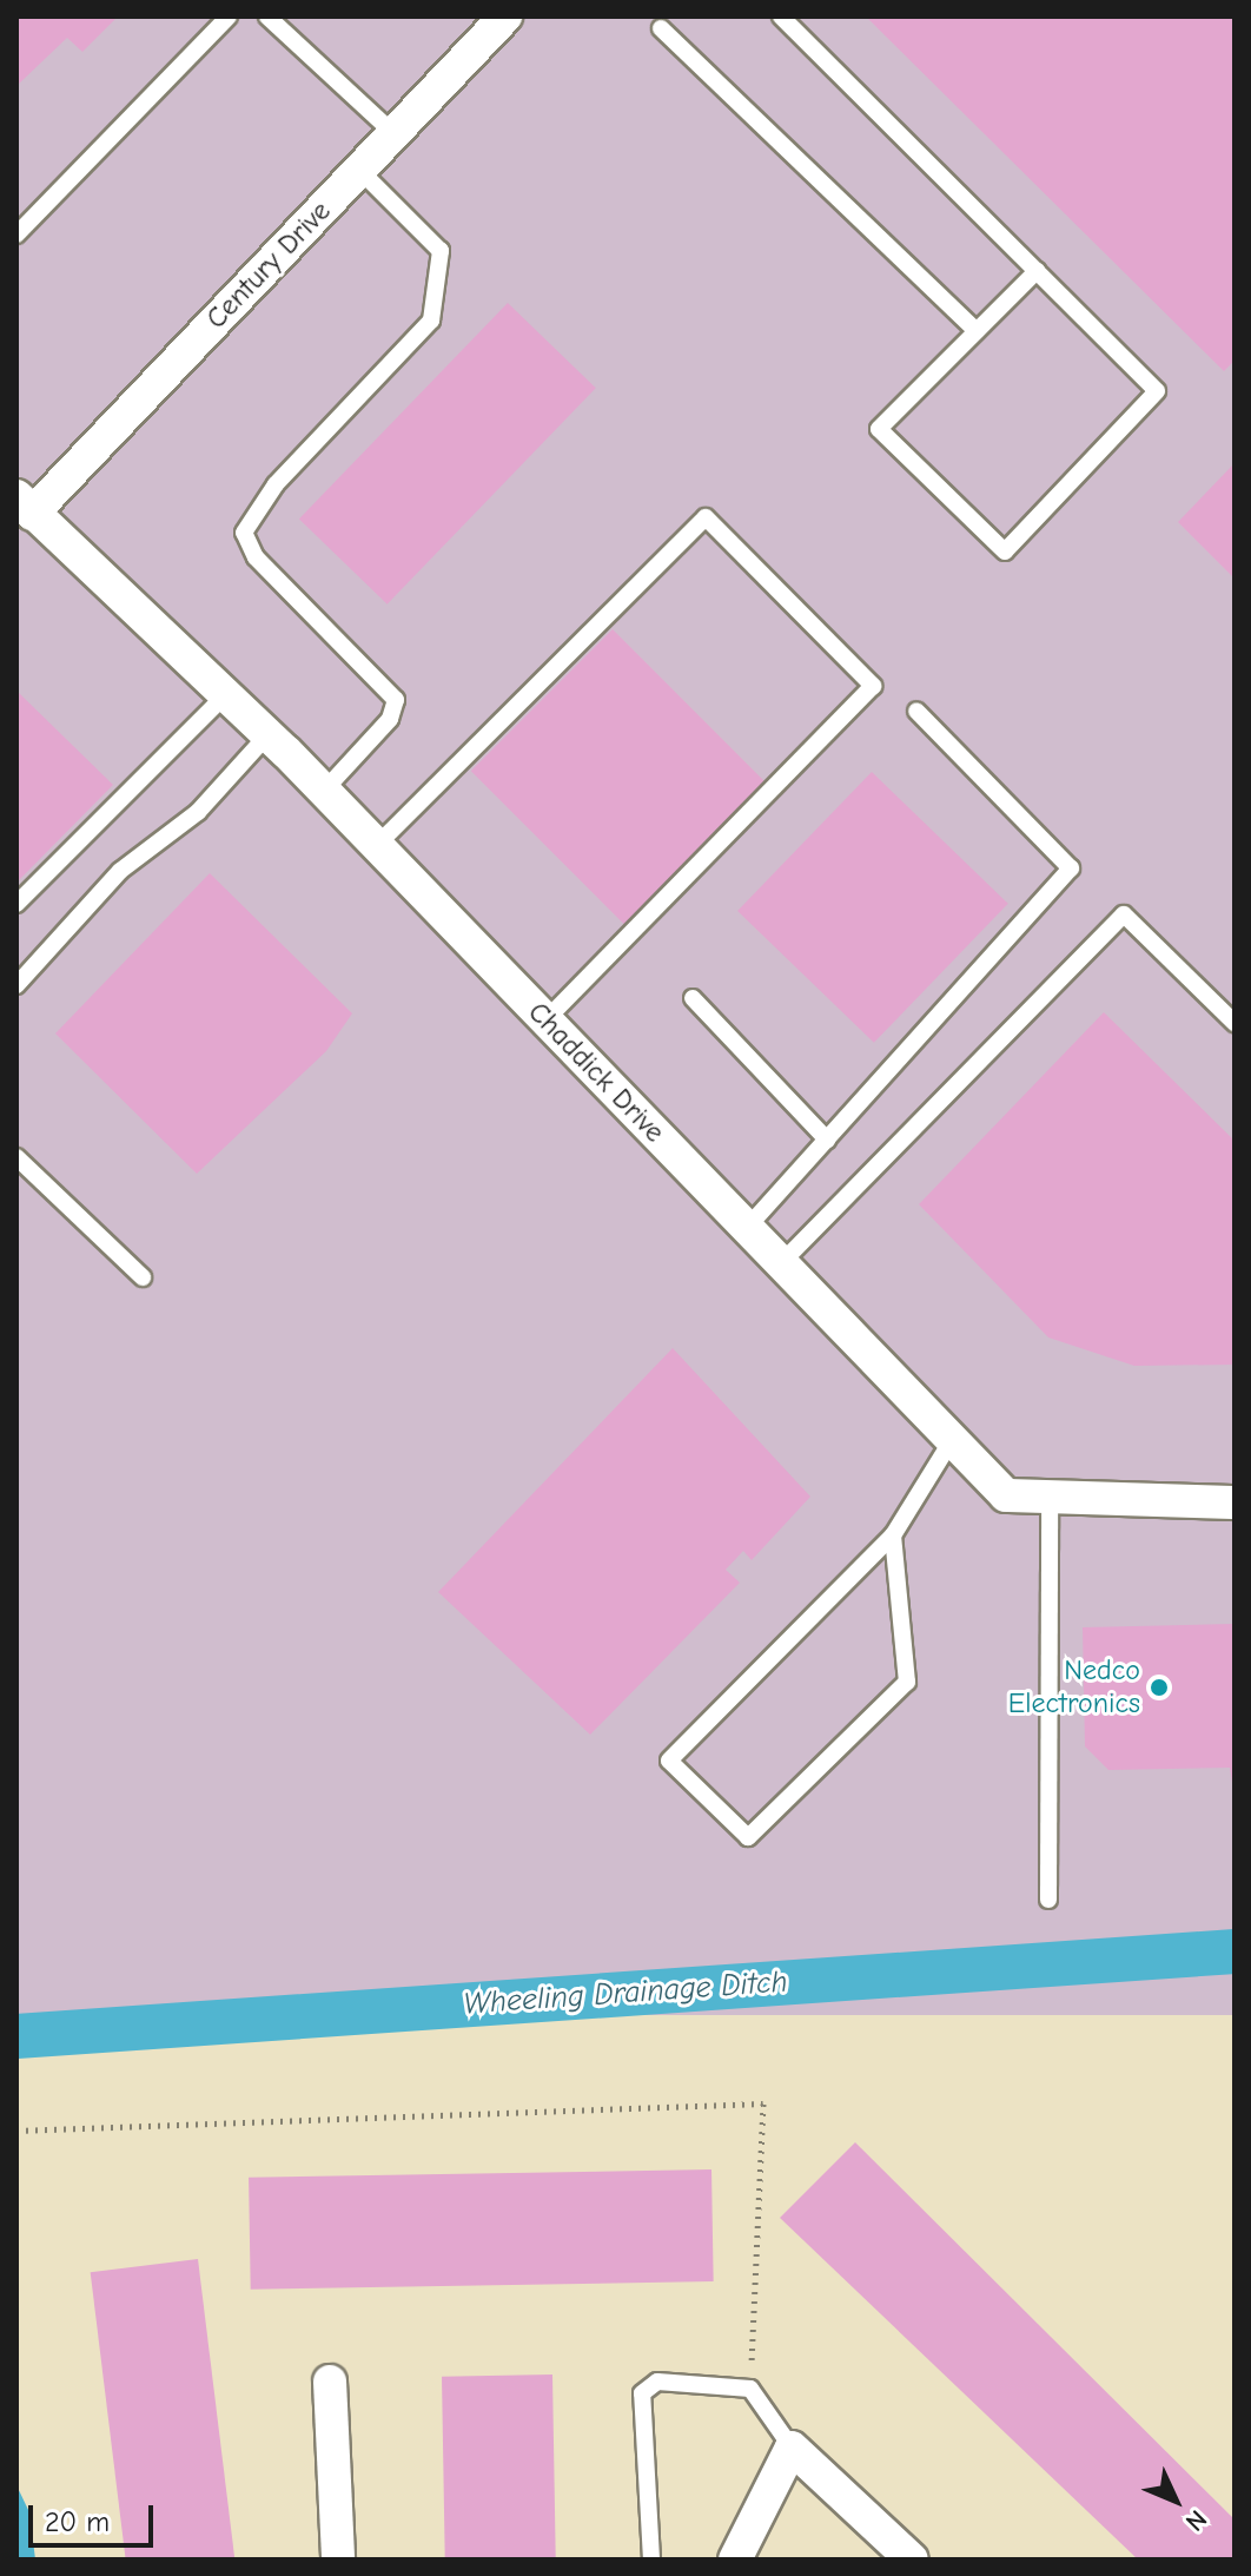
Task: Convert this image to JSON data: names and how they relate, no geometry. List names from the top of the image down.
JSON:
{
  "streets": {
    "street": ["Century Drive", "Chaddick Drive"]
  },
  "crossings": [
    ["Century Drive", "Chaddick Drive"]
  ],
  "water": ["Wheeling Drainage Ditch"],
  "places": ["Nedco Electronics"],
  "scale_bar": "20 m",
  "north": "bottom right"
}
